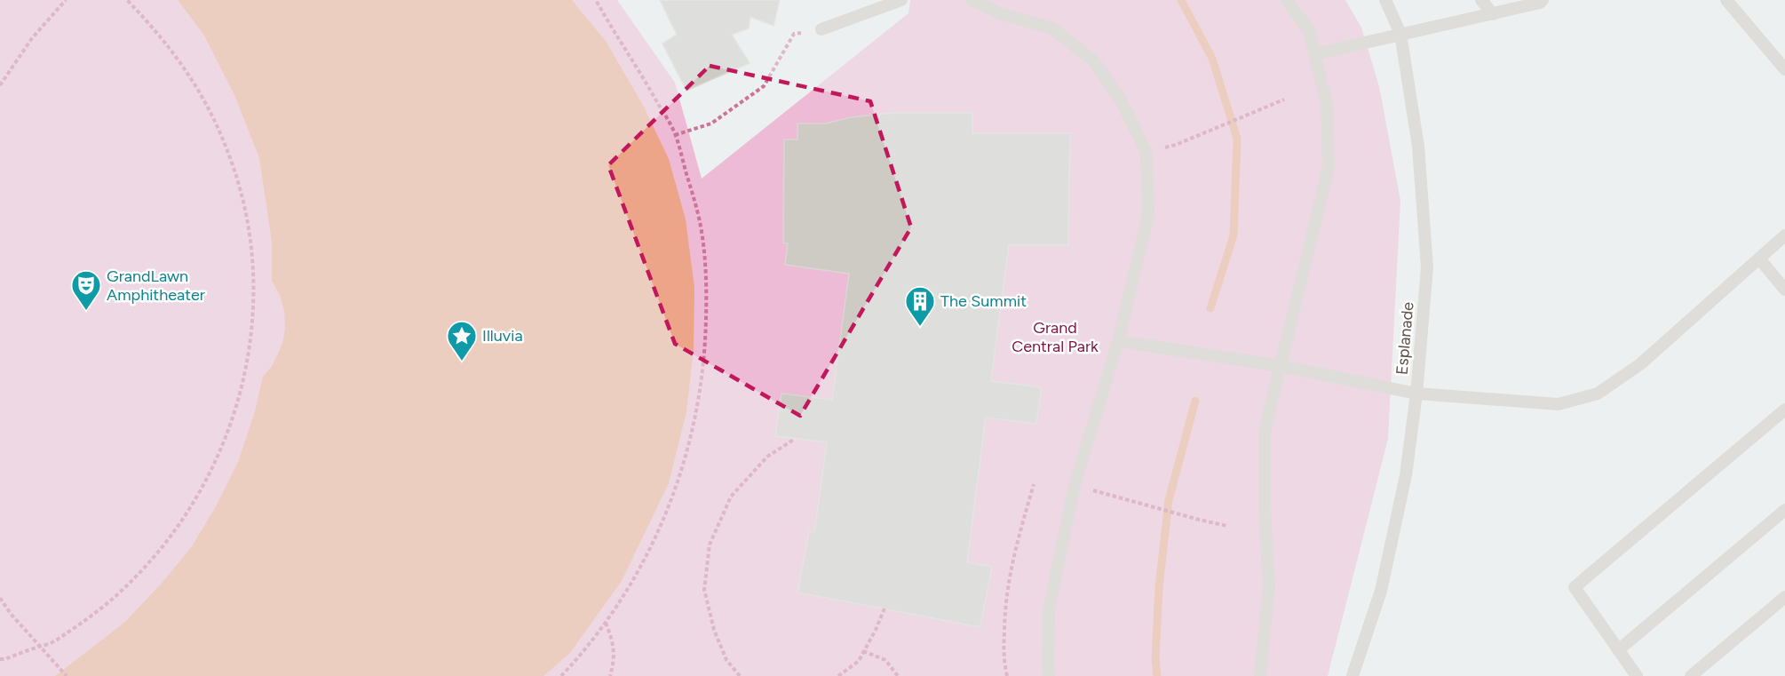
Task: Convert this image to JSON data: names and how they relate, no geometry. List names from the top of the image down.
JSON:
{
  "streets": {
    "lane": ["Esplanade"]
  },
  "parks": ["Grand Central Park"],
  "places": {
    "theatre": ["GrandLawn Amphitheater"],
    "building": ["The Summit"],
    "place": ["Illuvia"]
  }
}
